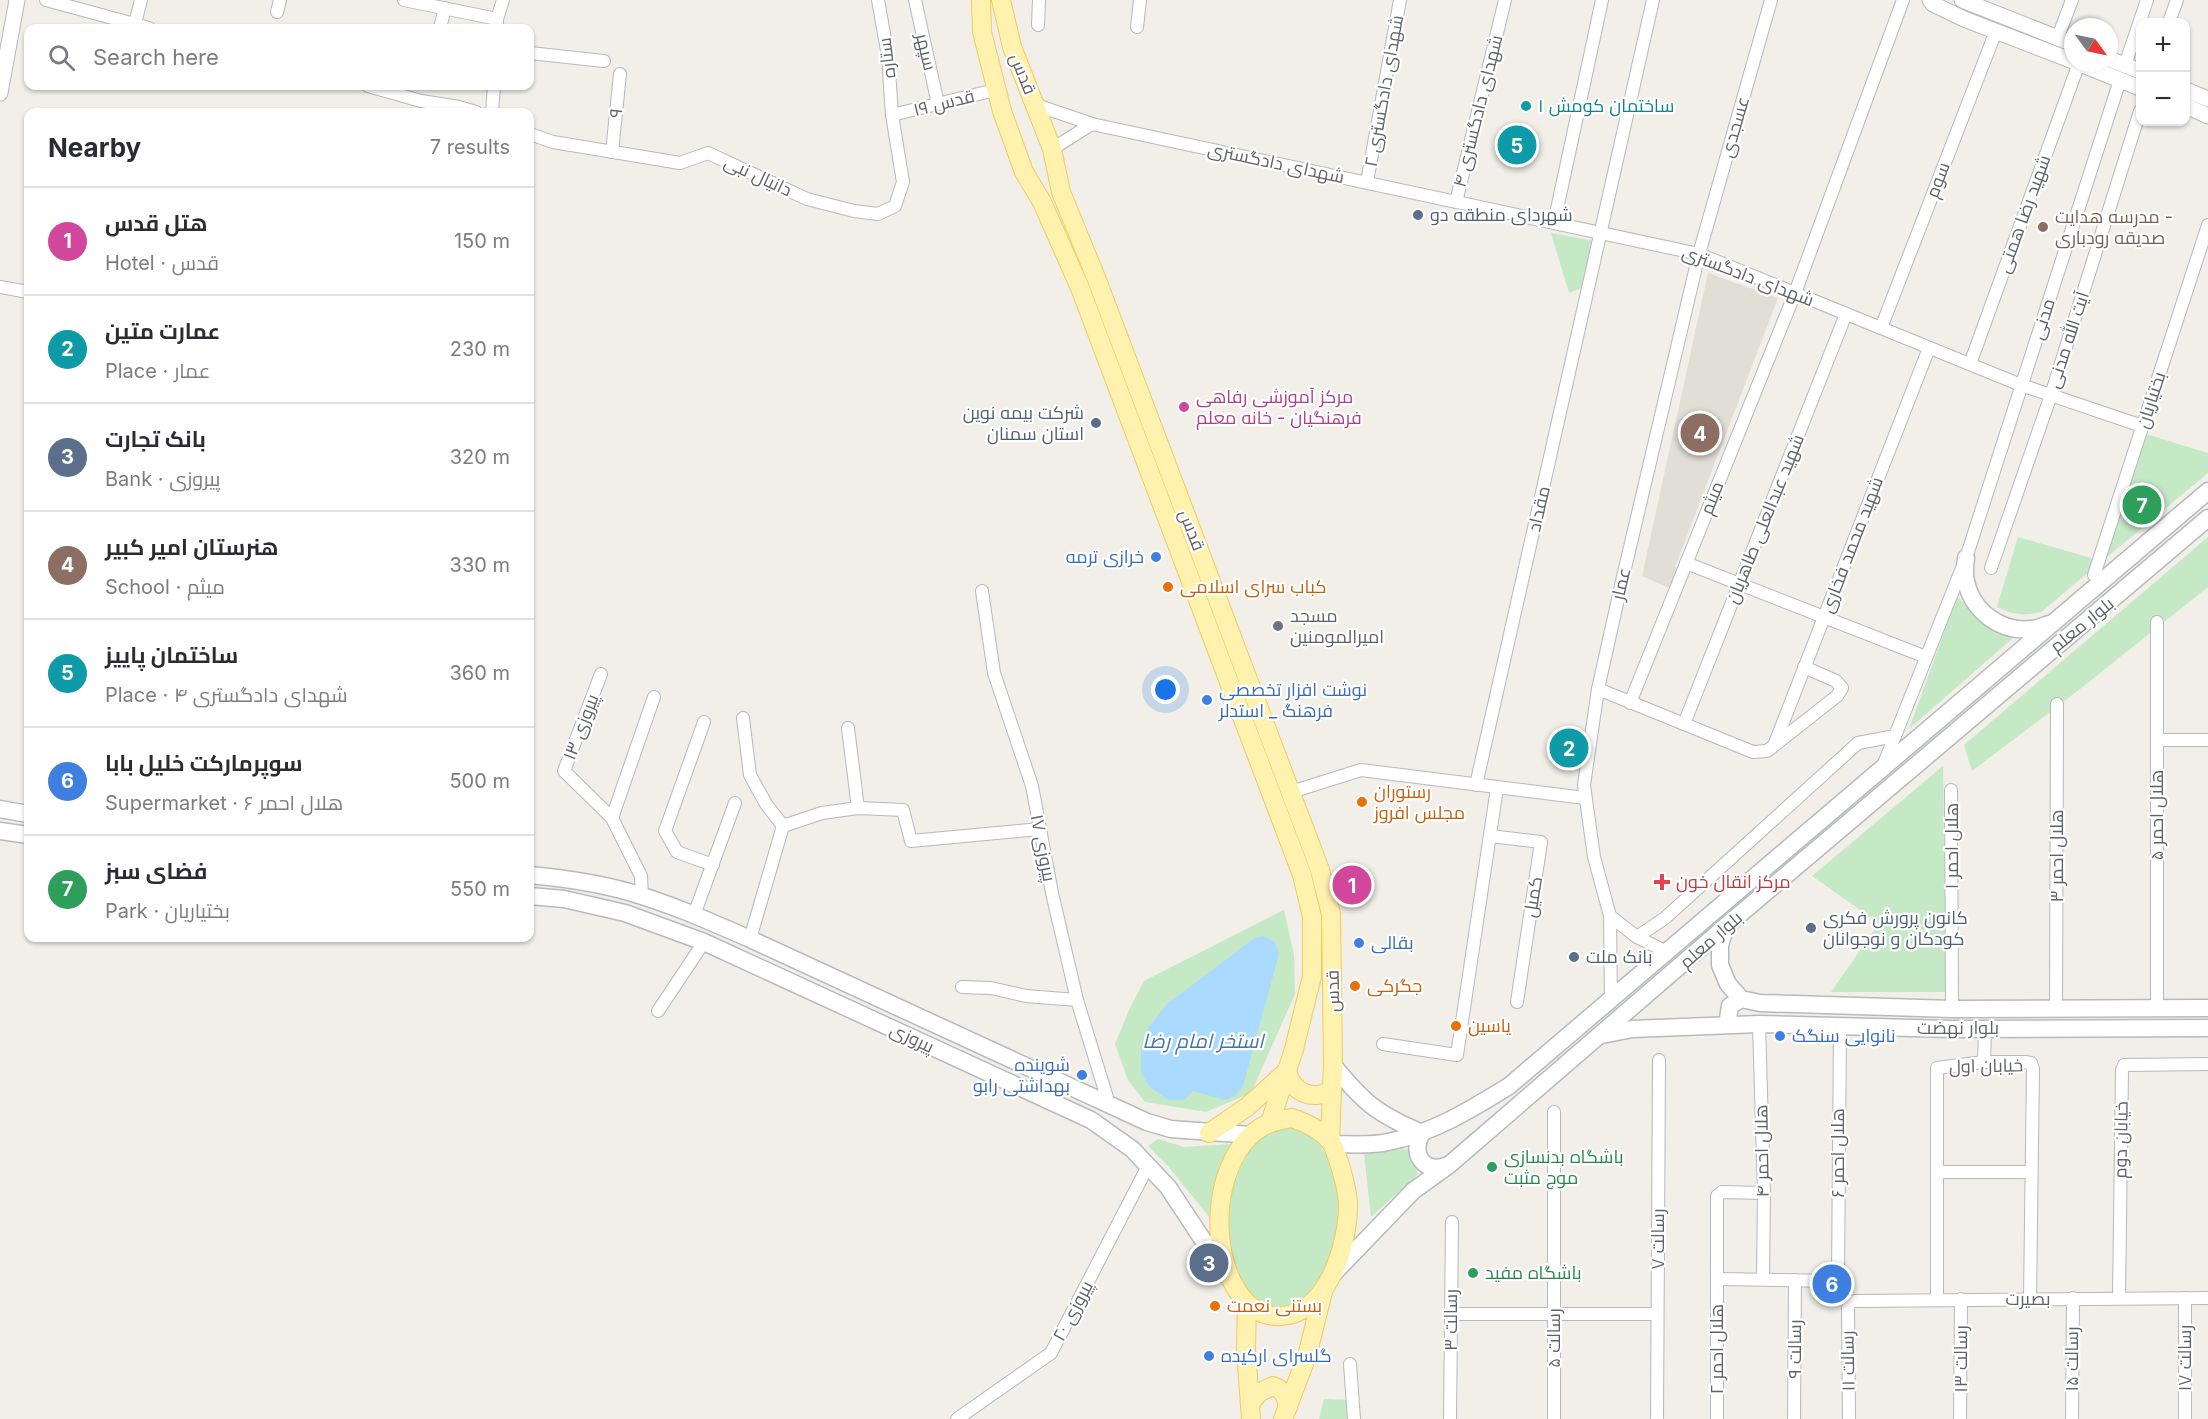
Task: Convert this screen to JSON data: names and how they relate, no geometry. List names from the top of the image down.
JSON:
{
  "streets": {
    "main road": [
      "قدس",
      "بلوار معلم",
      "بلوار نهضت",
      "پیروزی"
    ],
    "street": [
      "سپهر",
      "ستاره",
      "شهدای دادگستری ۲",
      "قدس ۱۹",
      "شهدای دادگستری ۴",
      "۹",
      "عسجدی",
      "شهدای دادگستری",
      "دانیال نبی",
      "سوم",
      "شهید رضا همتی",
      "مدنی",
      "آیت الله مدنی",
      "بختیاریان",
      "میثم",
      "مقداد",
      "شهید عبدالعلی طاهریان",
      "شهید محمد فخاری",
      "عمار",
      "پیروزی ۱۳",
      "هلال احمر ۵",
      "هلال احمر ۱",
      "پیروزی ۱۷",
      "هلال احمر ۳",
      "کمیل",
      "خیابان اول",
      "خیابان دوم",
      "هلال احمر ۴",
      "هلال احمر ۶",
      "رسالت ۷",
      "بصیرت",
      "پیروزی ۲۰",
      "رسالت ۳",
      "رسالت ۵",
      "هلال احمر ۲",
      "رسالت ۹",
      "رسالت ۱۷",
      "رسالت ۱۳",
      "رسالت ۱۵",
      "رسالت ۱۱"
    ]
  },
  "crossings": [
    ["سپهر", "قدس ۱۹"],
    ["ستاره", "قدس ۱۹"],
    ["ستاره", "دانیال نبی"],
    ["قدس", "قدس ۱۹"],
    ["قدس", "شهدای دادگستری"],
    ["قدس", "بلوار معلم"],
    ["قدس", "پیروزی"],
    ["شهدای دادگستری ۲", "شهدای دادگستری"],
    ["قدس ۱۹", "دانیال نبی"],
    ["شهدای دادگستری ۴", "شهدای دادگستری"],
    ["۹", "دانیال نبی"],
    ["عسجدی", "شهدای دادگستری"],
    ["عسجدی", "عمار"],
    ["شهدای دادگستری", "سوم"],
    ["شهدای دادگستری", "شهید رضا همتی"],
    ["شهدای دادگستری", "مدنی"],
    ["شهدای دادگستری", "آیت الله مدنی"],
    ["شهدای دادگستری", "بختیاریان"],
    ["شهدای دادگستری", "میثم"],
    ["شهدای دادگستری", "مقداد"],
    ["شهدای دادگستری", "شهید عبدالعلی طاهریان"],
    ["شهدای دادگستری", "شهید محمد فخاری"],
    ["شهدای دادگستری", "عمار"],
    ["مدنی", "بلوار معلم"],
    ["عمار", "بلوار معلم"],
    ["بلوار معلم", "بلوار نهضت"],
    ["بلوار معلم", "پیروزی"],
    ["پیروزی ۱۳", "پیروزی"],
    ["هلال احمر ۵", "بلوار نهضت"],
    ["هلال احمر ۱", "بلوار نهضت"],
    ["پیروزی ۱۷", "پیروزی"],
    ["هلال احمر ۳", "بلوار نهضت"],
    ["بلوار نهضت", "هلال احمر ۴"],
    ["بلوار نهضت", "هلال احمر ۶"],
    ["پیروزی", "پیروزی ۲۰"],
    ["خیابان اول", "بصیرت"],
    ["خیابان دوم", "بصیرت"],
    ["هلال احمر ۴", "هلال احمر ۲"],
    ["هلال احمر ۶", "رسالت ۹"],
    ["بصیرت", "رسالت ۱۷"],
    ["بصیرت", "رسالت ۱۳"],
    ["بصیرت", "رسالت ۱۵"],
    ["بصیرت", "رسالت ۱۱"]
  ],
  "water": ["استخر امام رضا"],
  "places": {
    "other": [
      "ساختمان کومش ۱",
      "شهردای منطقه دو",
      "مدرسه هدایت - صدیقه رودباری",
      "مرکز آموزشی رفاهی فرهنگیان - خانه معلم",
      "شرکت بیمه نوین استان سمنان",
      "خرازی ترمه",
      "کباب سرای اسلامی",
      "مسجد امیرالمومنین",
      "نوشت افزار تخصصی فرهنگ _ استدلر",
      "رستوران مجلس افروز",
      "کانون پرورش فکری کودکان و نوجوانان",
      "بقالی",
      "بانک ملت",
      "جگرکی",
      "یاسین",
      "نانوایی سنگک",
      "شوینده بهداشتی رابو",
      "باشگاه بدنسازی موج مثبت",
      "باشگاه مفید",
      "بستنی نعمت",
      "گلسرای ارکیده"
    ],
    "health": ["مرکز انقال خون"]
  },
  "north": "bottom right",
  "page": {
    "map_buttons": ["+", "−"],
    "search": "Search here",
    "heading": ["Nearby", "7 results"],
    "pins": [
      "5",
      "4",
      "7",
      "2",
      "1",
      "3",
      "6"
    ],
    "list": [
      {
        "mark": "1",
        "name": "هتل قدس",
        "note": "Hotel · قدس",
        "value": "150 m"
      },
      {
        "mark": "2",
        "name": "عمارت متین",
        "note": "Place · عمار",
        "value": "230 m"
      },
      {
        "mark": "3",
        "name": "بانک تجارت",
        "note": "Bank · پیروزی",
        "value": "320 m"
      },
      {
        "mark": "4",
        "name": "هنرستان امیر کبیر",
        "note": "School · میثم",
        "value": "330 m"
      },
      {
        "mark": "5",
        "name": "ساختمان پاییز",
        "note": "Place · شهدای دادگستری ۴",
        "value": "360 m"
      },
      {
        "mark": "6",
        "name": "سوپرمارکت خلیل بابا",
        "note": "Supermarket · هلال احمر ۶",
        "value": "500 m"
      },
      {
        "mark": "7",
        "name": "فضای سبز",
        "note": "Park · بختیاریان",
        "value": "550 m"
      }
    ]
  }
}
